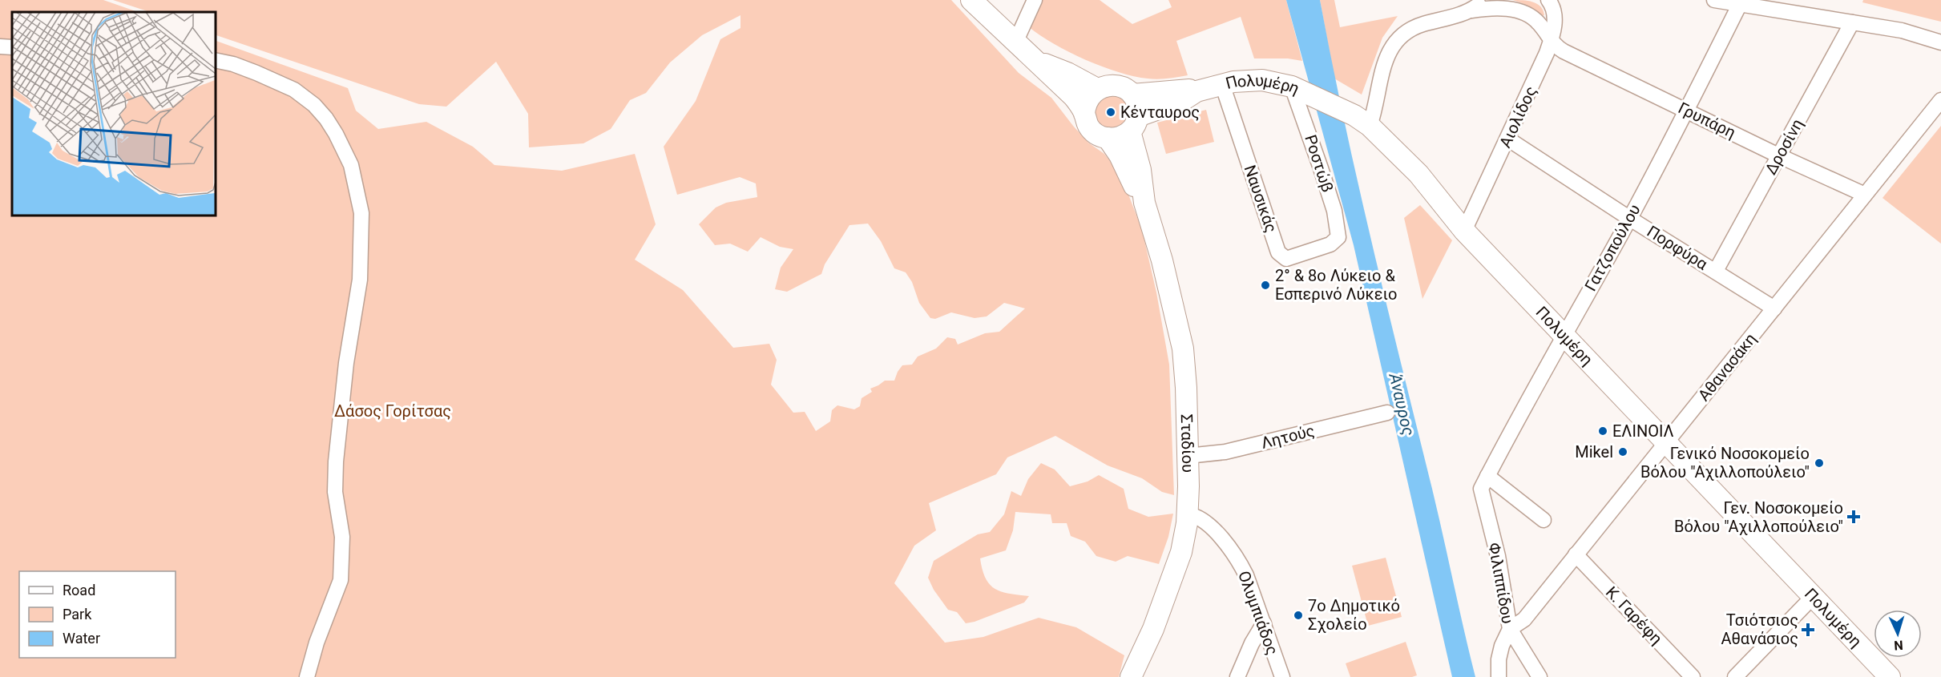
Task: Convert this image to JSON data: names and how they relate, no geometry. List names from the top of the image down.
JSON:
{
  "streets": {
    "main road": ["Πολυμέρη", "Σταδίου"],
    "street": [
      "Αιολίδος",
      "Γρυπάρη",
      "Δροσίνη",
      "Ροστώβ",
      "Ναυσικάς",
      "Γατζοπούλου",
      "Πορφύρα",
      "Αθανασάκη",
      "Λητούς",
      "Φιλιππίδου",
      "Ολυμπιάδος",
      "Κ. Γαρέφη"
    ]
  },
  "crossings": [
    ["Πολυμέρη", "Αιολίδος"],
    ["Πολυμέρη", "Ροστώβ"],
    ["Πολυμέρη", "Ναυσικάς"],
    ["Πολυμέρη", "Γατζοπούλου"],
    ["Πολυμέρη", "Αθανασάκη"],
    ["Αιολίδος", "Γρυπάρη"],
    ["Αιολίδος", "Πορφύρα"],
    ["Γρυπάρη", "Δροσίνη"],
    ["Γρυπάρη", "Γατζοπούλου"],
    ["Γρυπάρη", "Αθανασάκη"],
    ["Δροσίνη", "Πορφύρα"],
    ["Ροστώβ", "Ναυσικάς"],
    ["Γατζοπούλου", "Πορφύρα"],
    ["Γατζοπούλου", "Φιλιππίδου"],
    ["Πορφύρα", "Αθανασάκη"],
    ["Αθανασάκη", "Φιλιππίδου"],
    ["Αθανασάκη", "Κ. Γαρέφη"],
    ["Λητούς", "Σταδίου"],
    ["Σταδίου", "Ολυμπιάδος"]
  ],
  "water": ["Άναυρος"],
  "parks": ["Δάσος Γορίτσας"],
  "places": {
    "other": [
      "Κένταυρος",
      "2° & 8ο Λύκειο & Εσπερινό Λύκειο",
      "ΕΛΙΝΟΙΛ",
      "Mikel",
      "Γενικό Νοσοκομείο Βόλου \"Αχιλλοπούλειο\"",
      "7ο Δημοτικό Σχολείο"
    ],
    "health": ["Γεν. Νοσοκομείο Βόλου \"Αχιλλοπούλειο\"", "Τσιότσιος Αθανάσιος"]
  },
  "legend": ["Road", "Park", "Water"],
  "north": "bottom"
}
